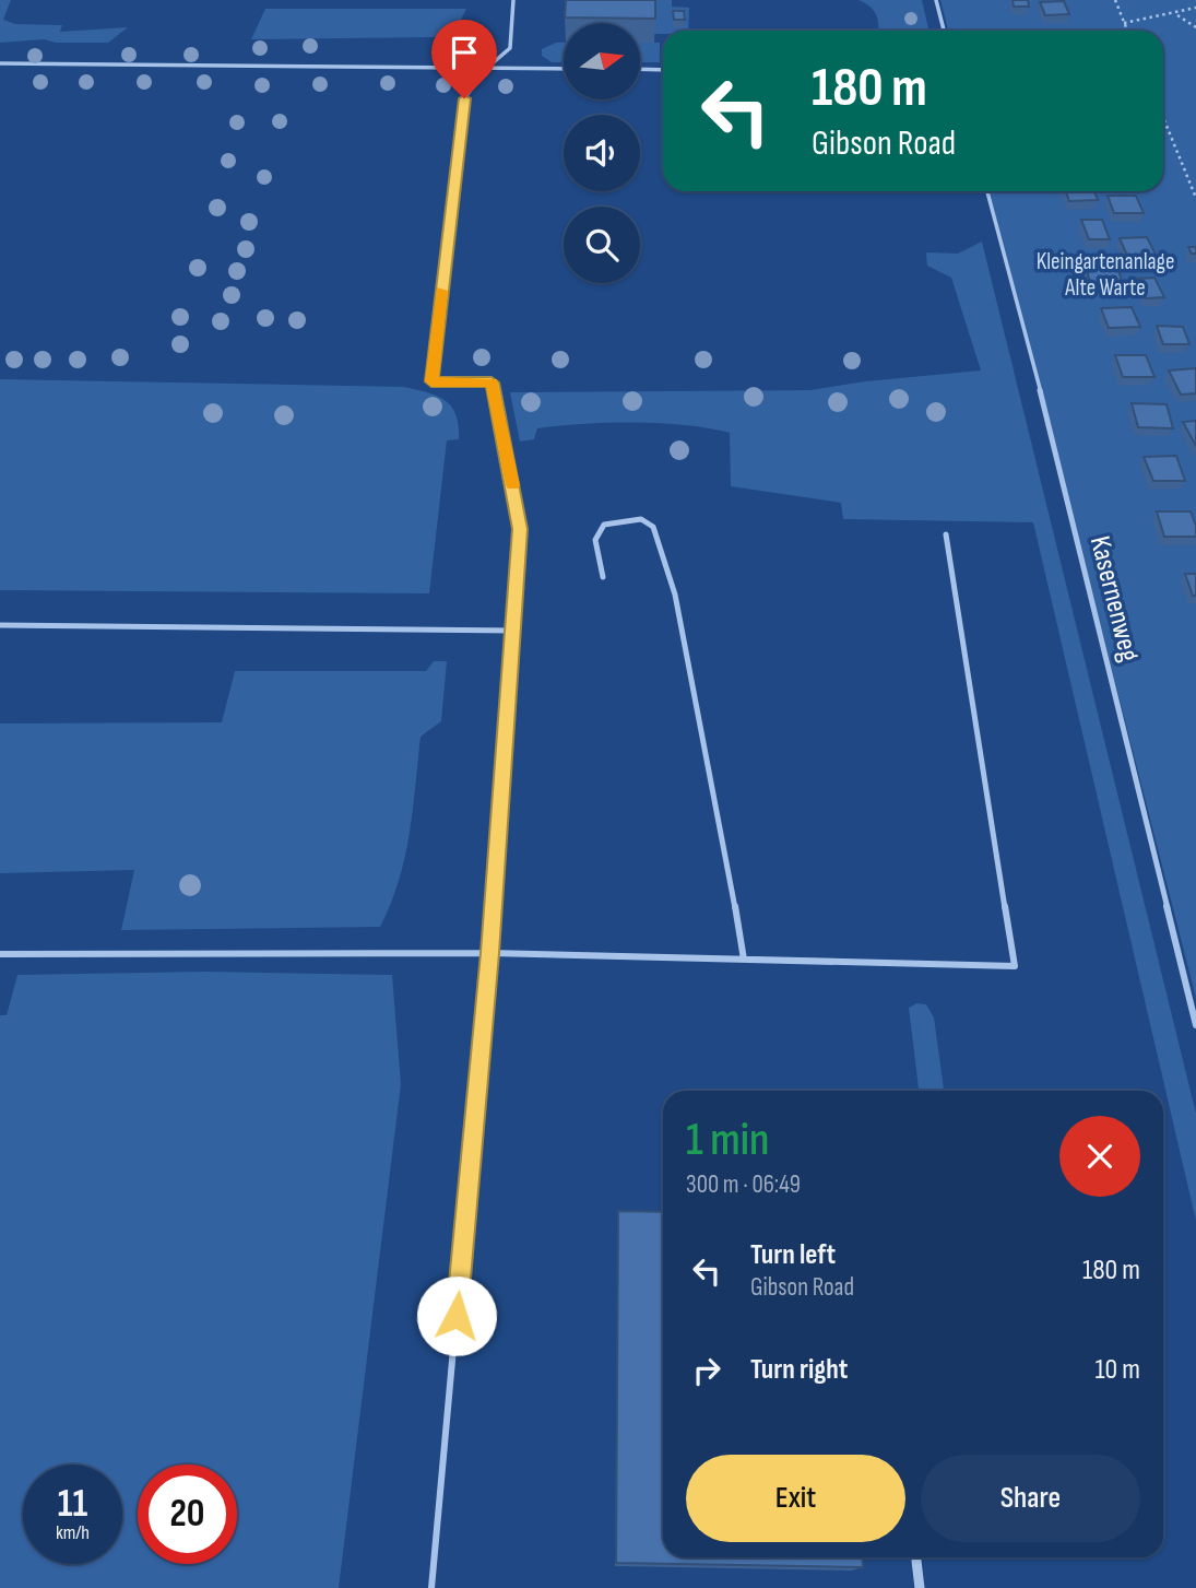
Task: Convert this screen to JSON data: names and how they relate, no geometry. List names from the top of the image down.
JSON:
{
  "streets": {
    "lane": ["Kasernenweg"]
  },
  "parks": ["Kleingartenanlage Alte Warte"],
  "north": "right",
  "page": {
    "turn": ["180 m", "Gibson Road"],
    "heading": ["1 min", "300 m · 06:49"],
    "list": [
      {
        "name": "Turn left",
        "note": "Gibson Road",
        "value": "180 m"
      },
      {
        "name": "Turn right",
        "value": "10 m"
      }
    ],
    "buttons": ["Exit", "Share"],
    "speed": "11 km/h",
    "limit": "20"
  }
}
